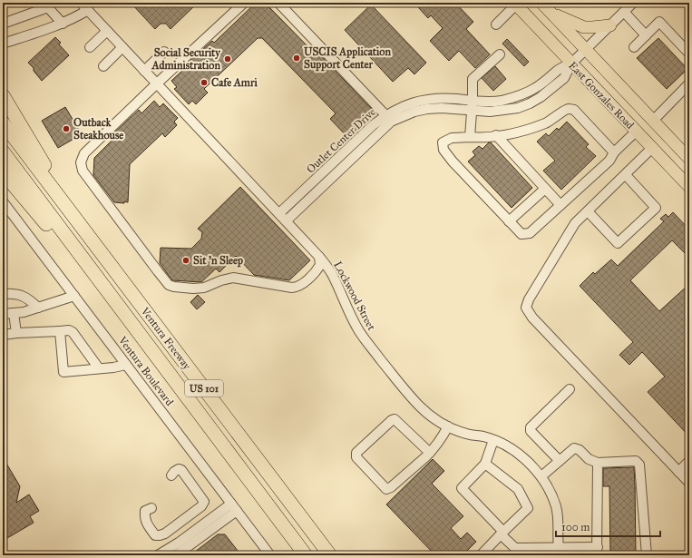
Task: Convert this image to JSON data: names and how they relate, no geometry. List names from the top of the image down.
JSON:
{
  "streets": {
    "highway": ["Ventura Freeway", "US 101"],
    "main road": ["East Gonzales Road"],
    "street": ["Outlet Center Drive", "Lockwood Street", "Ventura Boulevard"]
  },
  "crossings": [
    ["East Gonzales Road", "Outlet Center Drive"],
    ["Outlet Center Drive", "Lockwood Street"]
  ],
  "places": [
    "USCIS Application Support Center",
    "Social Security Administration",
    "Cafe Amri",
    "Outback Steakhouse",
    "Sit 'n Sleep"
  ],
  "scale_bar": "100 m"
}
